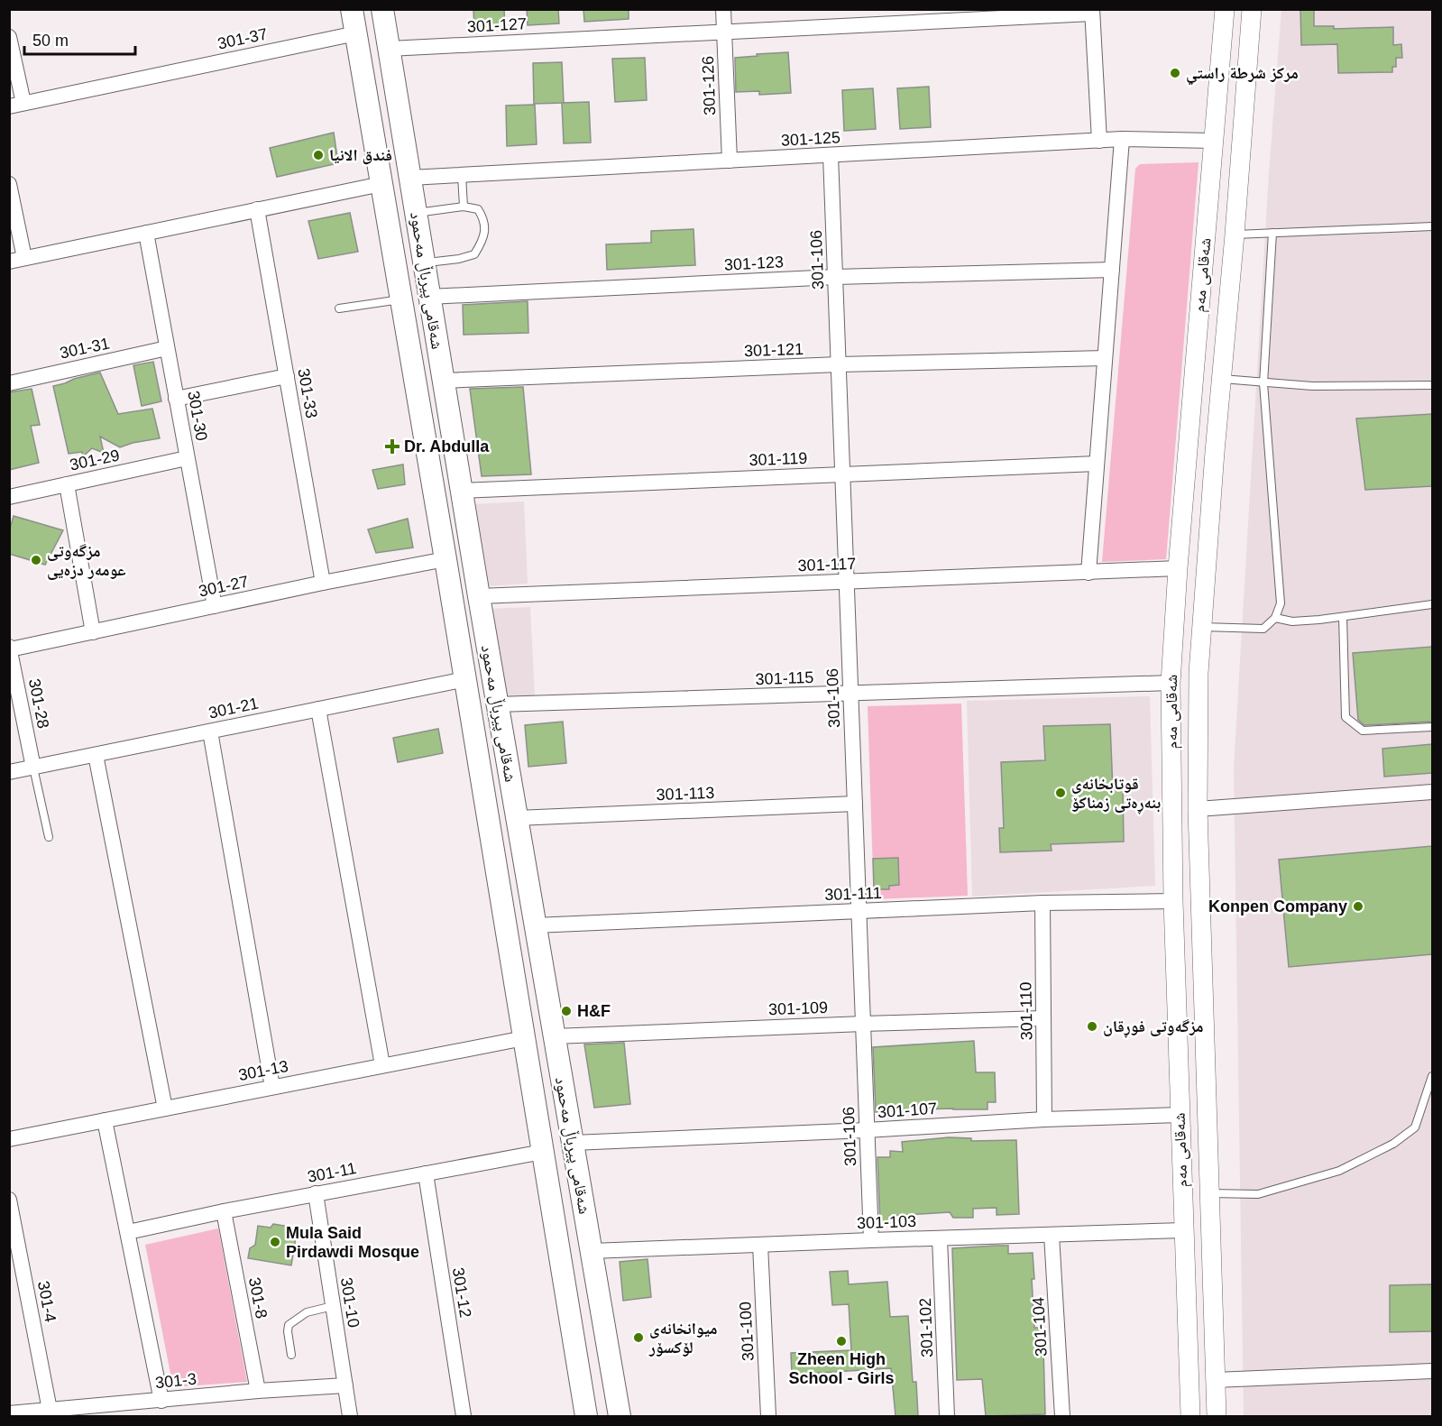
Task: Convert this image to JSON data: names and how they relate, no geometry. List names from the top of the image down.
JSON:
{
  "streets": {
    "main road": ["شەقامی پیرباڵ مەحمود"],
    "street": [
      "301-127",
      "301-37",
      "301-126",
      "301-125",
      "301-106",
      "301-123",
      "شەقامی مەم",
      "301-31",
      "301-121",
      "301-33",
      "301-30",
      "301-119",
      "301-29",
      "301-117",
      "301-27",
      "301-115",
      "301-28",
      "301-21",
      "301-113",
      "301-111",
      "301-109",
      "301-110",
      "301-13",
      "301-107",
      "301-11",
      "301-103",
      "301-12",
      "301-8",
      "301-4",
      "301-10",
      "301-104",
      "301-102",
      "301-100",
      "301-3"
    ]
  },
  "crossings": [
    ["301-127", "301-126"],
    ["301-127", "شەقامی پیرباڵ مەحمود"],
    ["301-37", "شەقامی پیرباڵ مەحمود"],
    ["301-126", "301-125"],
    ["301-125", "301-106"],
    ["301-125", "شەقامی مەم"],
    ["301-125", "شەقامی پیرباڵ مەحمود"],
    ["301-106", "301-123"],
    ["301-106", "301-121"],
    ["301-106", "301-119"],
    ["301-106", "301-117"],
    ["301-106", "301-115"],
    ["301-106", "301-113"],
    ["301-106", "301-111"],
    ["301-106", "301-109"],
    ["301-106", "301-107"],
    ["301-106", "301-103"],
    ["301-123", "شەقامی پیرباڵ مەحمود"],
    ["شەقامی مەم", "301-117"],
    ["شەقامی مەم", "301-115"],
    ["شەقامی مەم", "301-111"],
    ["شەقامی مەم", "301-107"],
    ["شەقامی مەم", "301-103"],
    ["شەقامی پیرباڵ مەحمود", "301-121"],
    ["شەقامی پیرباڵ مەحمود", "301-119"],
    ["شەقامی پیرباڵ مەحمود", "301-117"],
    ["شەقامی پیرباڵ مەحمود", "301-27"],
    ["شەقامی پیرباڵ مەحمود", "301-115"],
    ["شەقامی پیرباڵ مەحمود", "301-21"],
    ["شەقامی پیرباڵ مەحمود", "301-113"],
    ["شەقامی پیرباڵ مەحمود", "301-111"],
    ["شەقامی پیرباڵ مەحمود", "301-109"],
    ["شەقامی پیرباڵ مەحمود", "301-13"],
    ["شەقامی پیرباڵ مەحمود", "301-107"],
    ["شەقامی پیرباڵ مەحمود", "301-11"],
    ["شەقامی پیرباڵ مەحمود", "301-103"],
    ["301-31", "301-30"],
    ["301-33", "301-27"],
    ["301-30", "301-29"],
    ["301-30", "301-27"],
    ["301-27", "301-28"],
    ["301-28", "301-21"],
    ["301-111", "301-110"],
    ["301-109", "301-110"],
    ["301-110", "301-107"],
    ["301-11", "301-12"],
    ["301-11", "301-8"],
    ["301-11", "301-10"],
    ["301-103", "301-104"],
    ["301-103", "301-102"],
    ["301-103", "301-100"],
    ["301-8", "301-3"],
    ["301-4", "301-3"],
    ["301-10", "301-3"]
  ],
  "places": {
    "other": [
      "مركز شرطة راستي",
      "فندق الانيا",
      "مزگەوتی عومەر دزەیی",
      "قوتابخانەی بنەڕەتی زمناکۆ",
      "Konpen Company",
      "H&F",
      "مزگەوتی فوڕقان",
      "Mula Said Pirdawdi Mosque",
      "میوانخانەی لۆکسۆر",
      "Zheen High School - Girls"
    ],
    "health": ["Dr. Abdulla"]
  },
  "scale_bar": "50 m"
}
